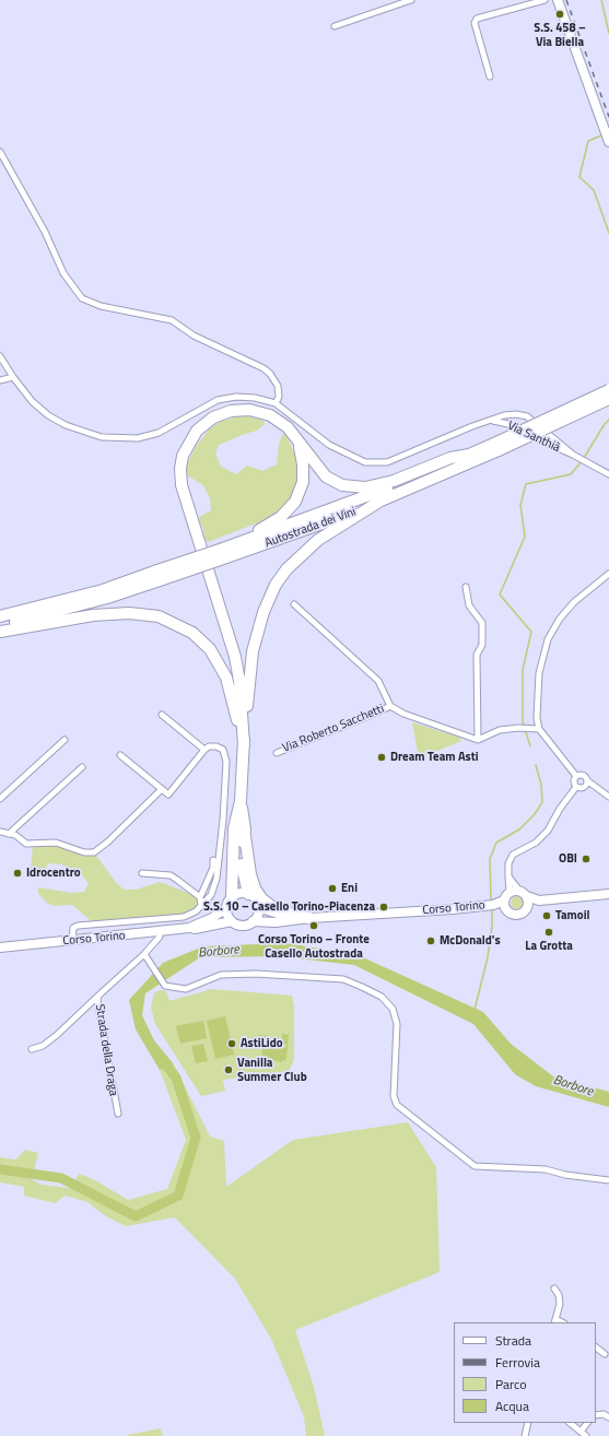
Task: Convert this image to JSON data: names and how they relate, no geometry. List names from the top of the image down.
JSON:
{
  "streets": {
    "highway": ["Autostrada dei Vini"],
    "main road": ["Corso Torino"],
    "street": ["Via Santhià", "Via Roberto Sacchetti", "Strada della Draga"]
  },
  "crossings": [
    ["Corso Torino", "Strada della Draga"]
  ],
  "water": ["Borbore"],
  "places": [
    "S.S. 458 – Via Biella",
    "Dream Team Asti",
    "OBI",
    "Idrocentro",
    "Eni",
    "S.S. 10 – Casello Torino-Piacenza",
    "Tamoil",
    "Corso Torino – Fronte Casello Autostrada",
    "La Grotta",
    "McDonald's",
    "AstiLido",
    "Vanilla Summer Club"
  ],
  "legend": [
    "Strada",
    "Ferrovia",
    "Parco",
    "Acqua"
  ]
}
